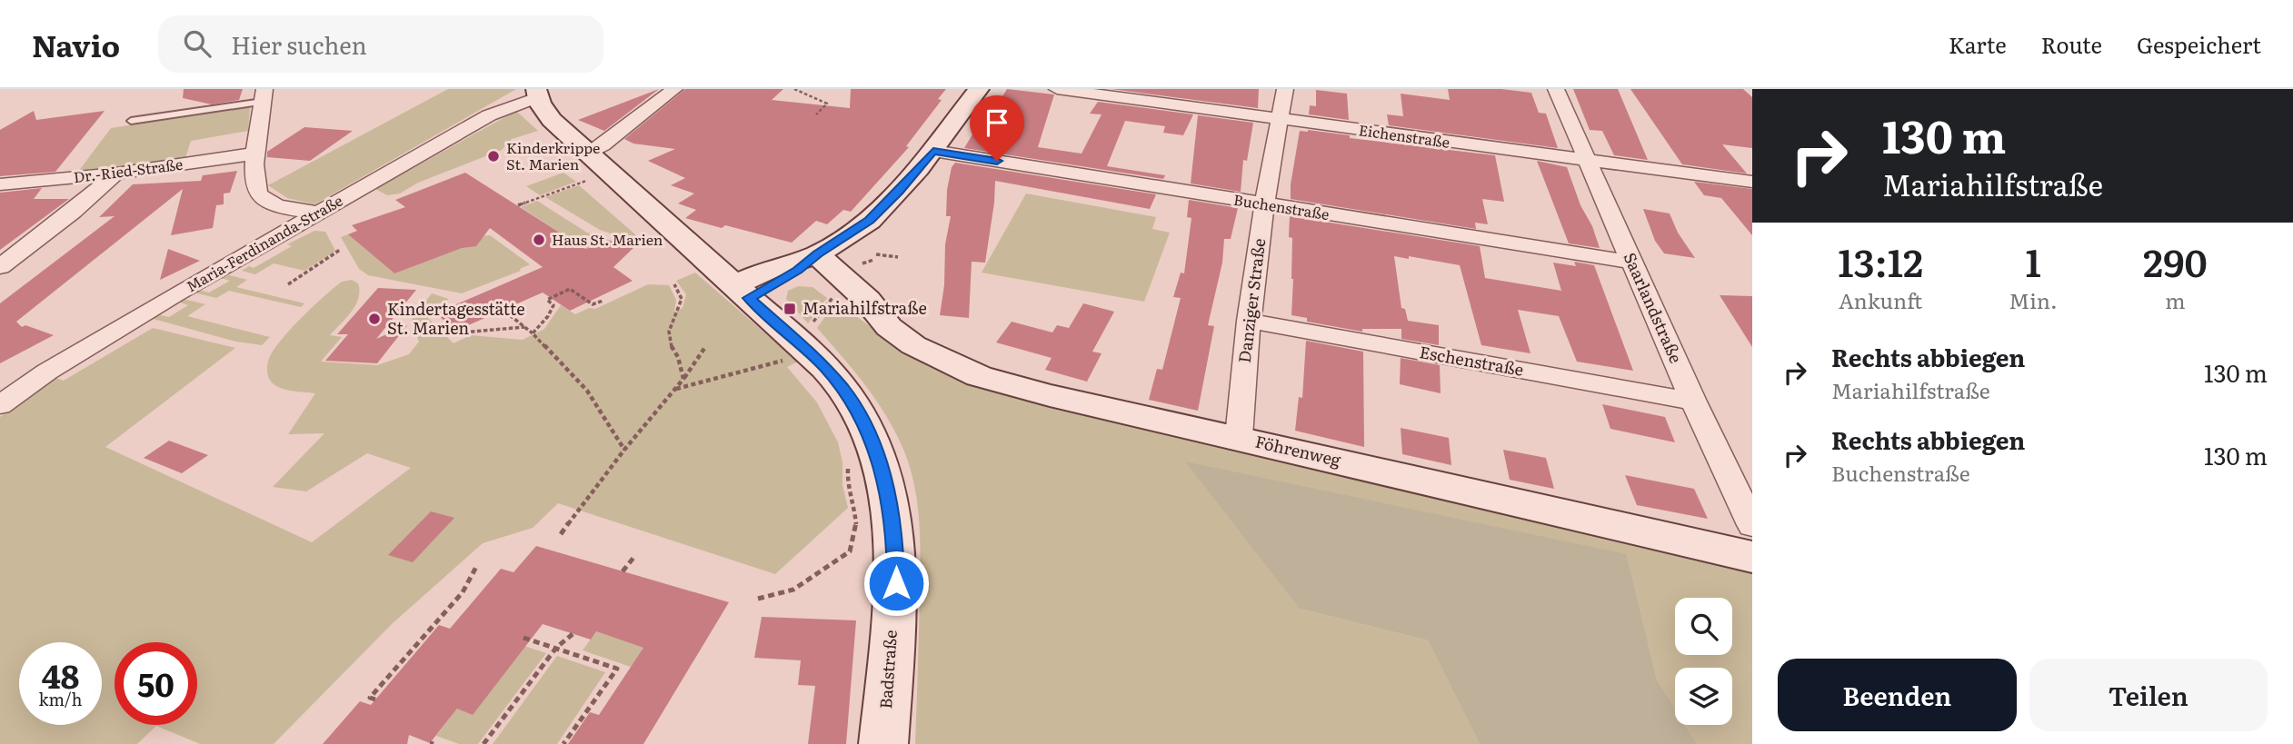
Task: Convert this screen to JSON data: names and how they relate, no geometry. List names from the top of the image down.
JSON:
{
  "streets": {
    "street": [
      "Eichenstraße",
      "Dr.-Ried-Straße",
      "Buchenstraße",
      "Maria-Ferdinanda-Straße",
      "Danziger Straße",
      "Saarlandstraße",
      "Eschenstraße",
      "Föhrenweg",
      "Badstraße"
    ]
  },
  "crossings": [
    ["Eichenstraße", "Danziger Straße"],
    ["Eichenstraße", "Saarlandstraße"],
    ["Buchenstraße", "Danziger Straße"],
    ["Buchenstraße", "Saarlandstraße"],
    ["Maria-Ferdinanda-Straße", "Badstraße"],
    ["Danziger Straße", "Eschenstraße"],
    ["Danziger Straße", "Föhrenweg"],
    ["Saarlandstraße", "Eschenstraße"]
  ],
  "places": {
    "other": ["Kinderkrippe St. Marien", "Haus St. Marien", "Kindertagesstätte St. Marien"],
    "transit": ["Mariahilfstraße"]
  },
  "page": {
    "header": "Navio",
    "search": "Hier suchen",
    "nav": ["Karte", "Route", "Gespeichert"],
    "turn": ["130 m", "Mariahilfstraße"],
    "eta": [
      "13:12",
      "Ankunft",
      "1",
      "Min.",
      "290",
      "m"
    ],
    "list": [
      {
        "name": "Rechts abbiegen",
        "note": "Mariahilfstraße",
        "value": "130 m"
      },
      {
        "name": "Rechts abbiegen",
        "note": "Buchenstraße",
        "value": "130 m"
      }
    ],
    "speed": "48 km/h",
    "limit": "50",
    "buttons": ["Beenden", "Teilen"]
  }
}
